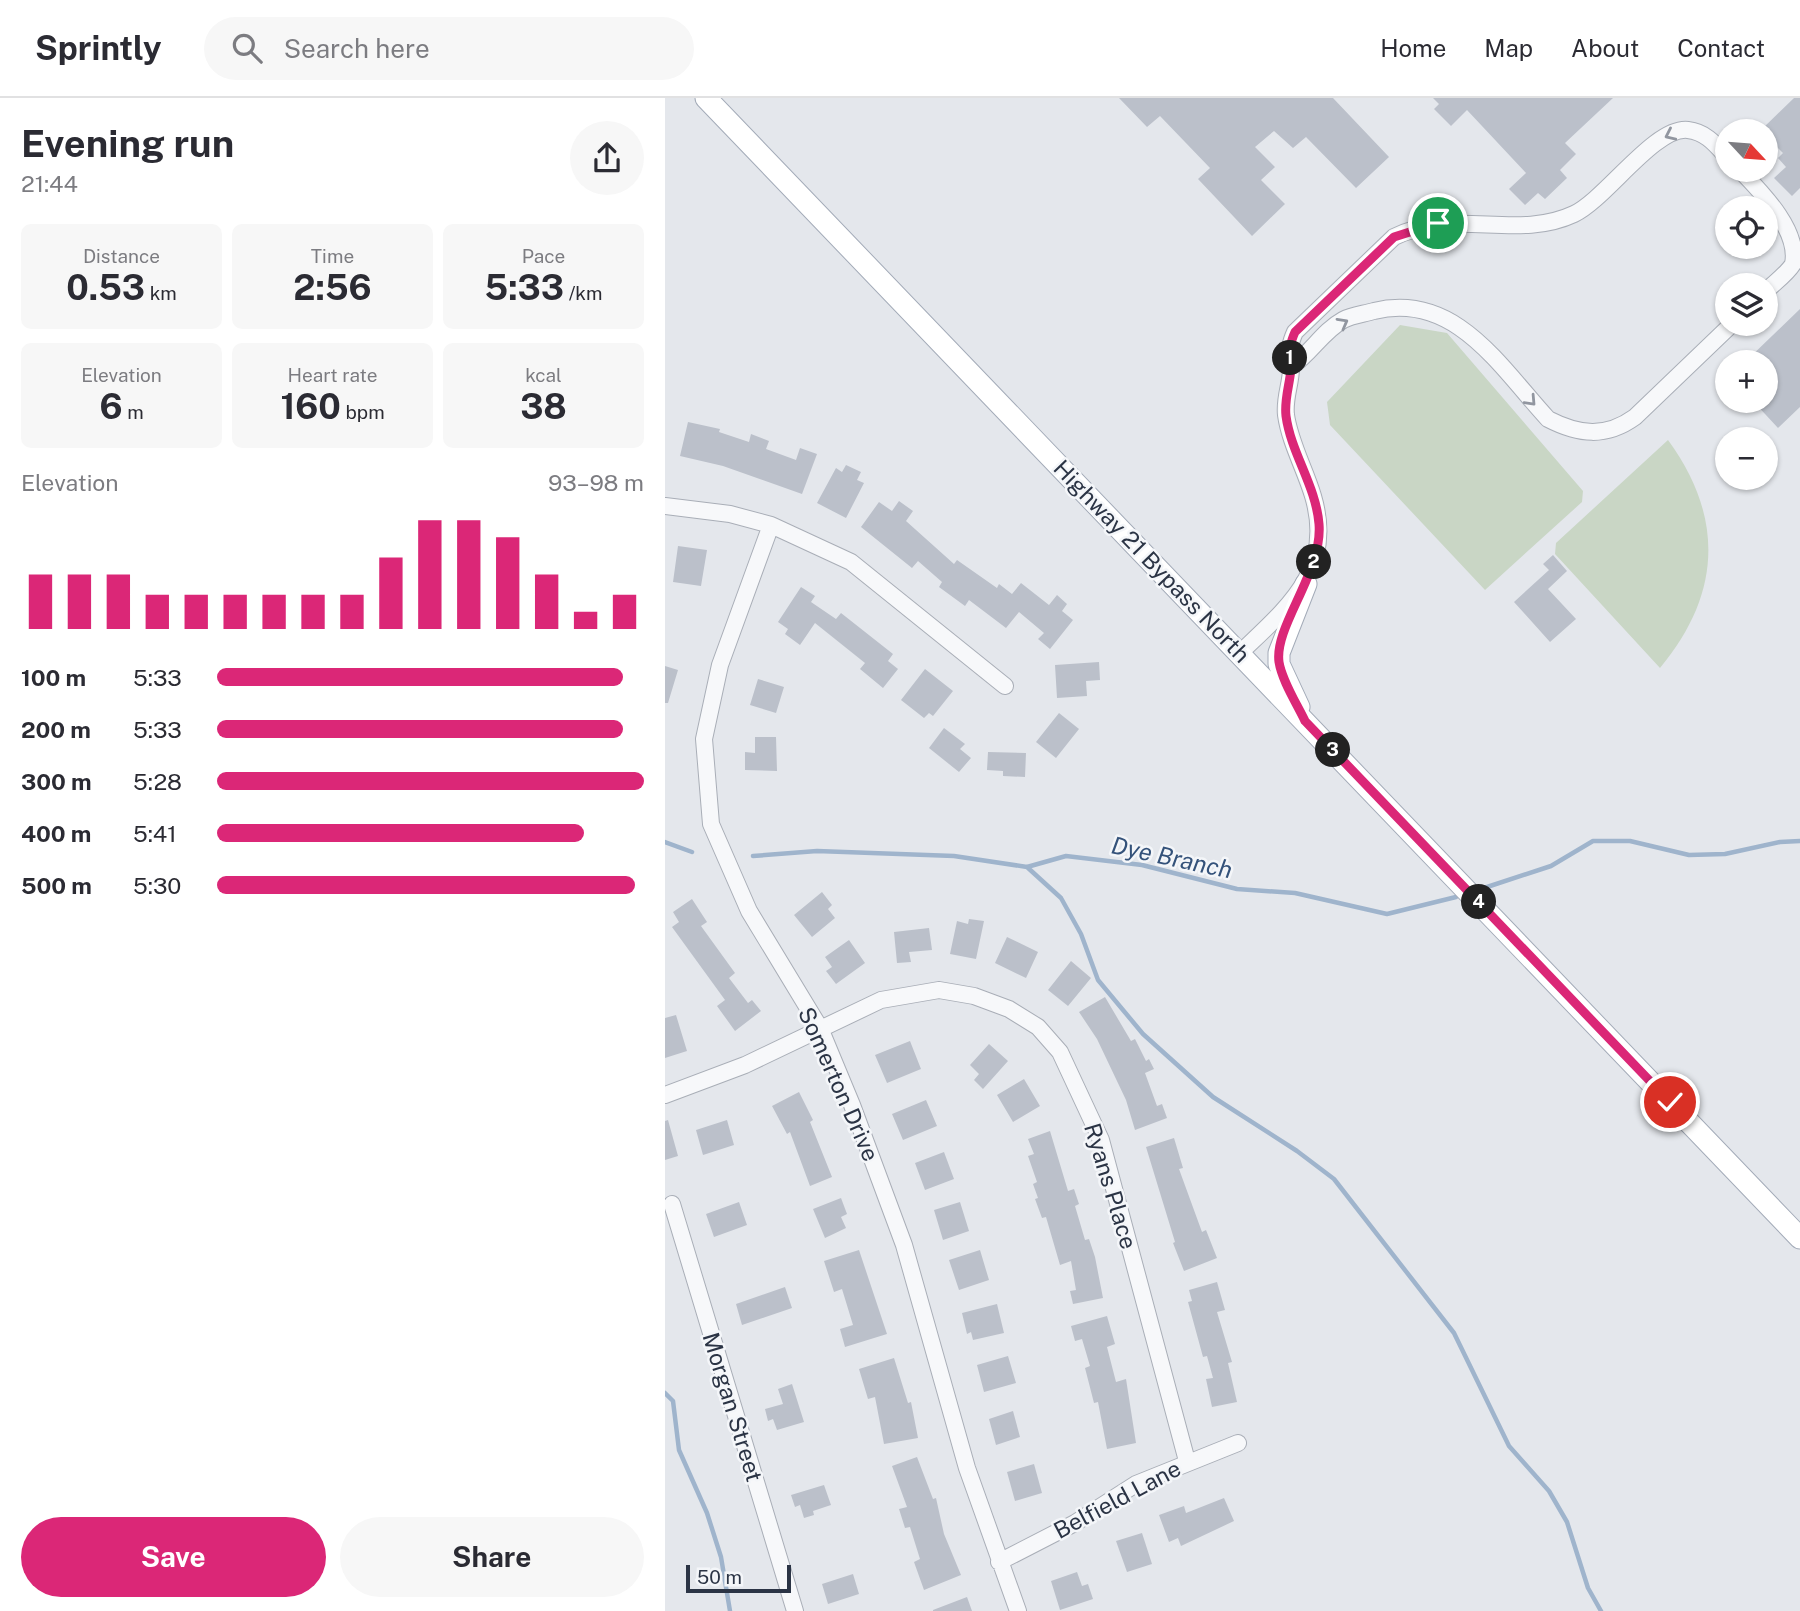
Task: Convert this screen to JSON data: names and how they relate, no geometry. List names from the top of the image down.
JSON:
{
  "streets": {
    "main road": ["Highway 21 Bypass North"],
    "street": [
      "Somerton Drive",
      "Ryans Place",
      "Morgan Street",
      "Belfield Lane"
    ]
  },
  "crossings": [
    ["Somerton Drive", "Ryans Place"],
    ["Somerton Drive", "Belfield Lane"],
    ["Ryans Place", "Belfield Lane"]
  ],
  "water": ["Dye Branch"],
  "scale_bar": "50 m",
  "north": "bottom right",
  "page": {
    "header": "Sprintly",
    "search": "Search here",
    "nav": [
      "Home",
      "Map",
      "About",
      "Contact"
    ],
    "heading": ["Evening run", "21:44"],
    "map_buttons": ["+", "−"],
    "stats": [
      ["Distance", "0.53 km"],
      ["Time", "2:56"],
      ["Pace", "5:33 /km"],
      ["Elevation", "6 m"],
      ["Heart rate", "160 bpm"],
      ["kcal", "38"]
    ],
    "pins": [
      "1",
      "2",
      "3",
      "4"
    ],
    "chart": ["Elevation", "93–98 m"],
    "list": [
      {
        "name": "100 m",
        "note": "5:33"
      },
      {
        "name": "200 m",
        "note": "5:33"
      },
      {
        "name": "300 m",
        "note": "5:28"
      },
      {
        "name": "400 m",
        "note": "5:41"
      },
      {
        "name": "500 m",
        "note": "5:30"
      }
    ],
    "buttons": ["Save", "Share"],
    "scale": "50 m"
  }
}
